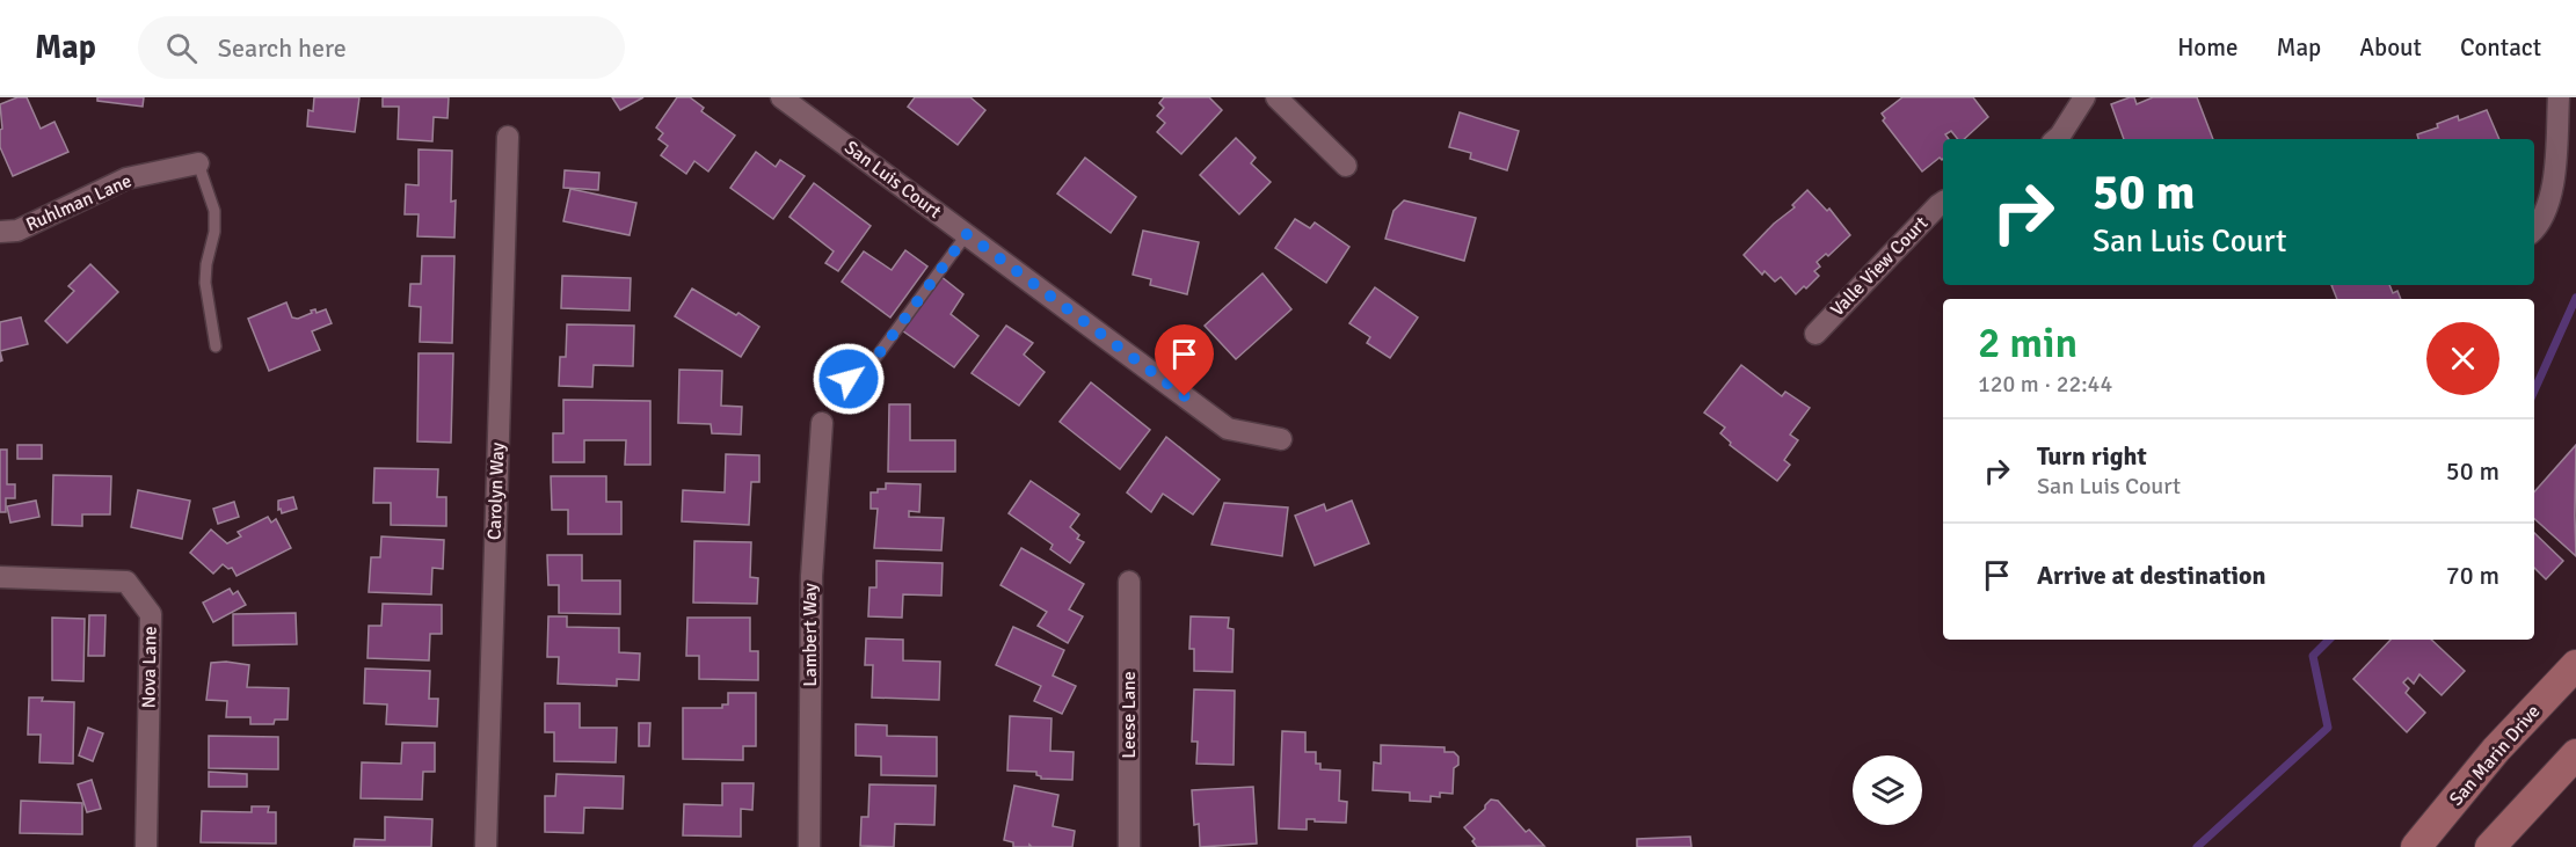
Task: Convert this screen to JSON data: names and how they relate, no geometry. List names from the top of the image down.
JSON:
{
  "streets": {
    "main road": ["San Marin Drive"],
    "street": [
      "San Luis Court",
      "Ruhlman Lane",
      "Valle View Court",
      "Carolyn Way",
      "Lambert Way",
      "Nova Lane",
      "Leese Lane"
    ]
  },
  "page": {
    "header": "Map",
    "search": "Search here",
    "nav": [
      "Home",
      "Map",
      "About",
      "Contact"
    ],
    "turn": ["50 m", "San Luis Court"],
    "heading": ["2 min", "120 m · 22:44"],
    "list": [
      {
        "name": "Turn right",
        "note": "San Luis Court",
        "value": "50 m"
      },
      {
        "name": "Arrive at destination",
        "value": "70 m"
      }
    ]
  }
}
